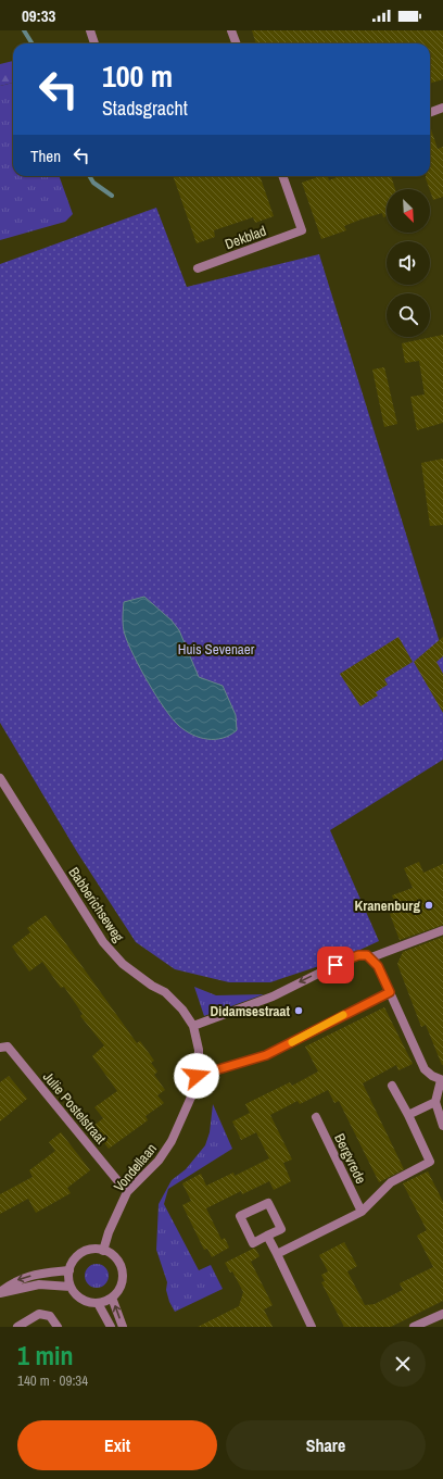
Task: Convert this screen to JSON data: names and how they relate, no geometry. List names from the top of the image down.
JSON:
{
  "streets": {
    "street": [
      "Dekblad",
      "Babberichseweg",
      "Julie Postelstraat",
      "Bergvrede",
      "Vondellaan"
    ]
  },
  "crossings": [
    ["Babberichseweg", "Vondellaan"],
    ["Julie Postelstraat", "Vondellaan"]
  ],
  "parks": ["Huis Sevenaer"],
  "places": ["Kranenburg", "Didamsestraat"],
  "north": "bottom right",
  "page": {
    "status": "09:33",
    "turn": ["100 m", "Stadsgracht"],
    "then": "Then",
    "heading": ["1 min", "140 m · 09:34"],
    "buttons": ["Exit", "Share"]
  }
}
